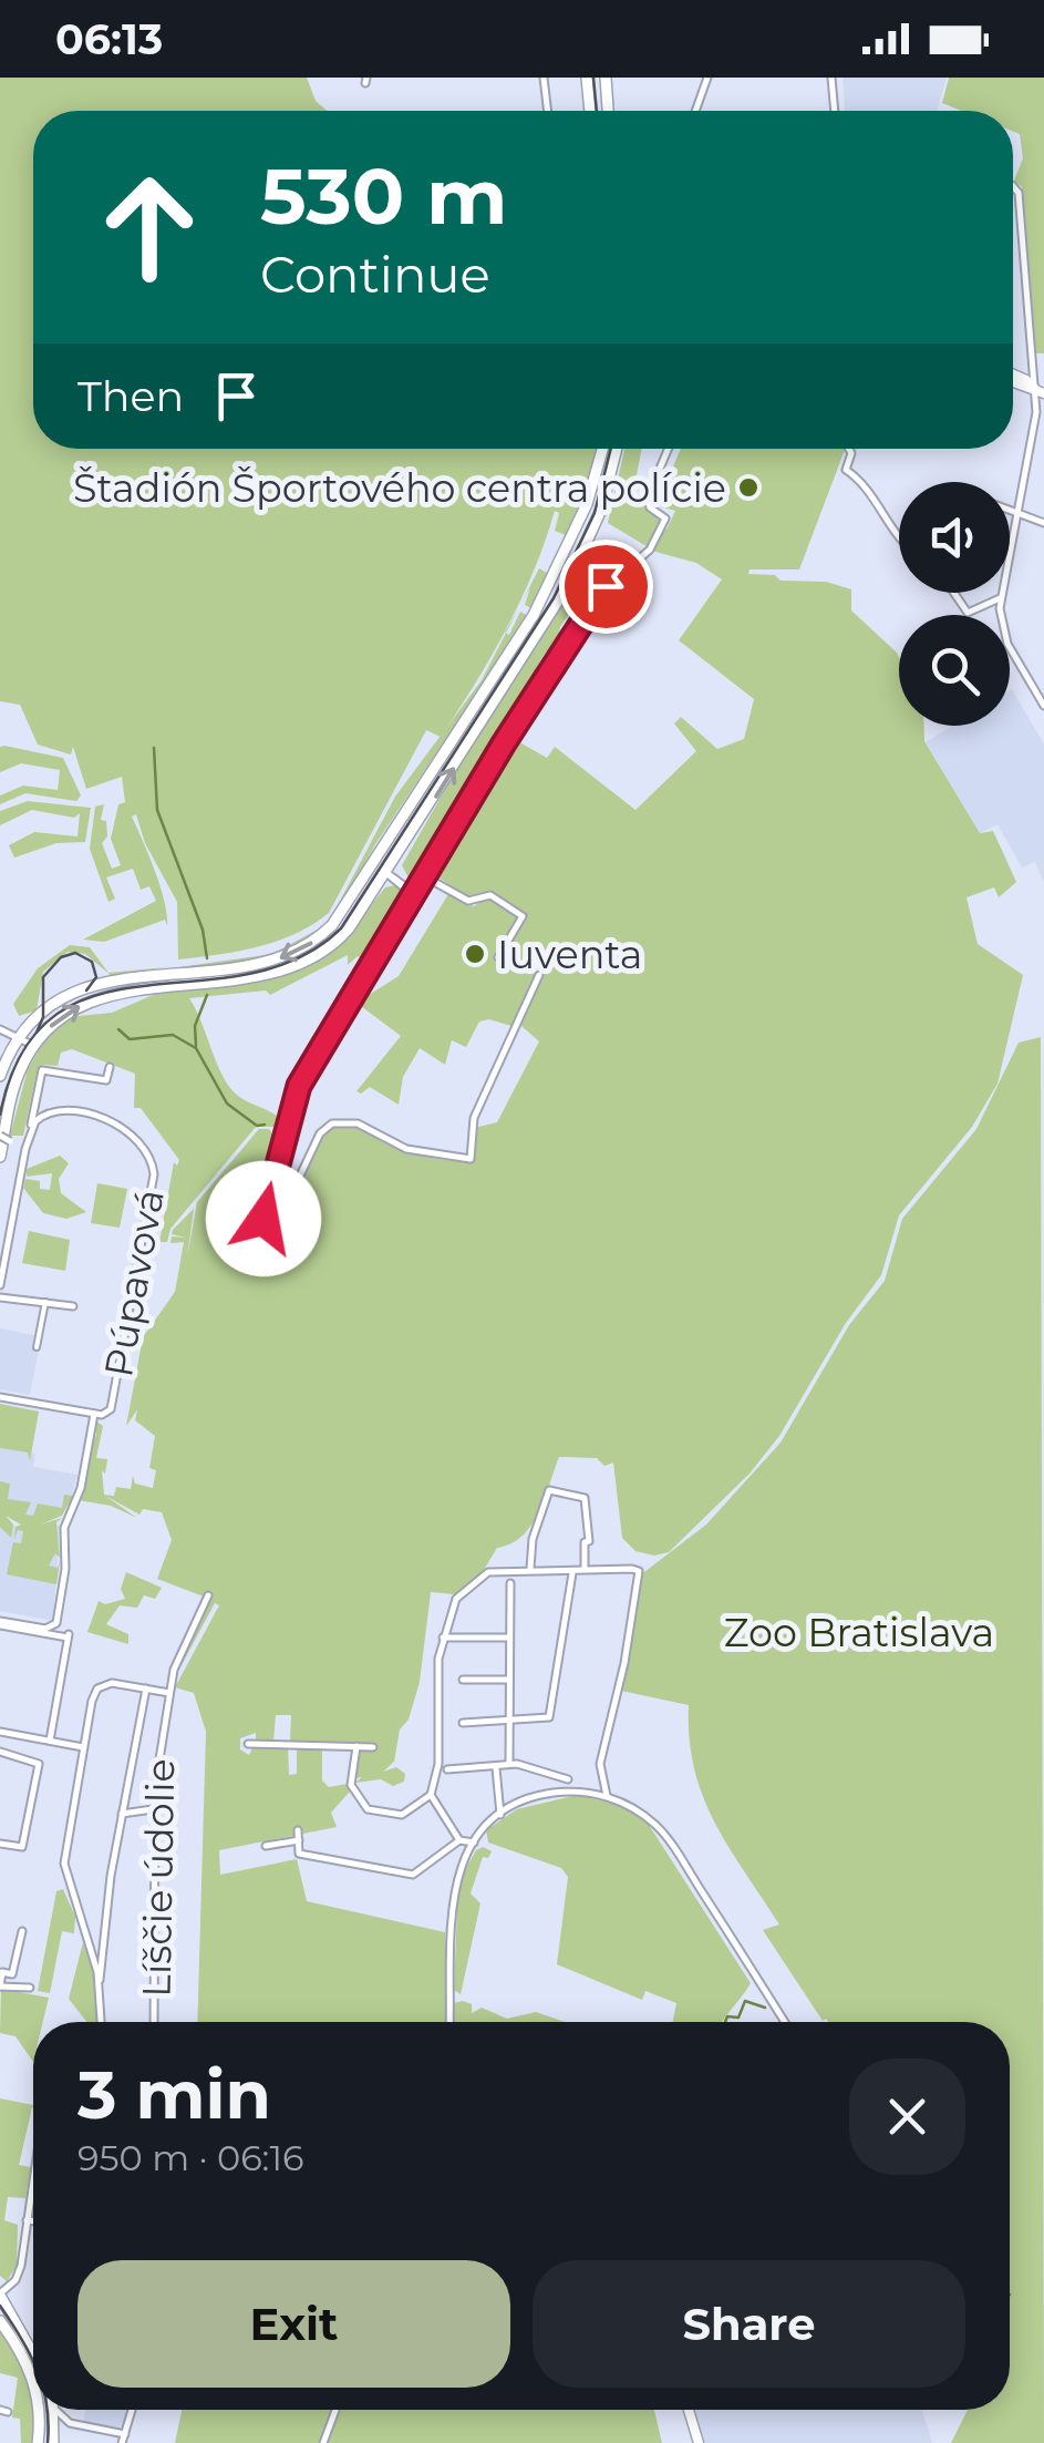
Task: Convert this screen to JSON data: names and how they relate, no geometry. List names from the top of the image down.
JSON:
{
  "streets": {
    "street": ["Púpavová", "Líščie údolie"]
  },
  "parks": ["Zoo Bratislava"],
  "places": ["Štadión Športového centra polície", "Iuventa"],
  "page": {
    "status": "06:13",
    "turn": ["530 m", "Continue"],
    "then": "Then",
    "heading": ["3 min", "950 m · 06:16"],
    "buttons": ["Exit", "Share"]
  }
}
